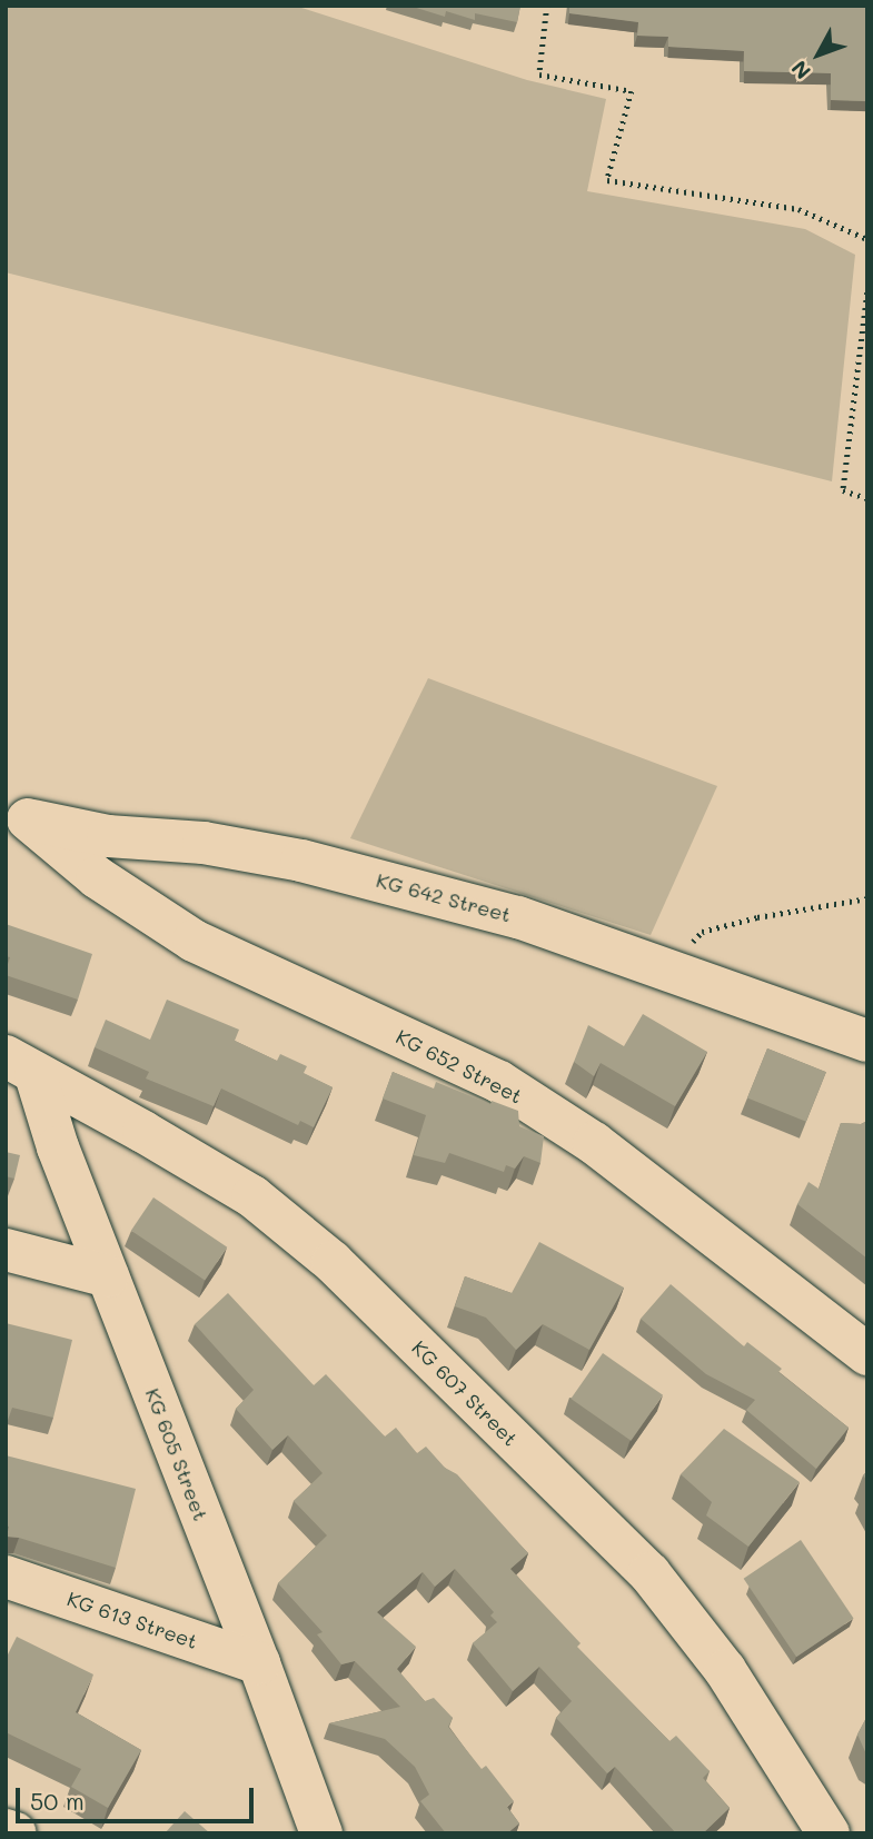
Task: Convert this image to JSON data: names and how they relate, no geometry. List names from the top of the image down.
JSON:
{
  "streets": {
    "street": [
      "KG 642 Street",
      "KG 652 Street",
      "KG 607 Street",
      "KG 605 Street",
      "KG 613 Street"
    ]
  },
  "crossings": [
    ["KG 642 Street", "KG 652 Street"],
    ["KG 607 Street", "KG 605 Street"],
    ["KG 605 Street", "KG 613 Street"]
  ],
  "scale_bar": "50 m",
  "north": "bottom left"
}
